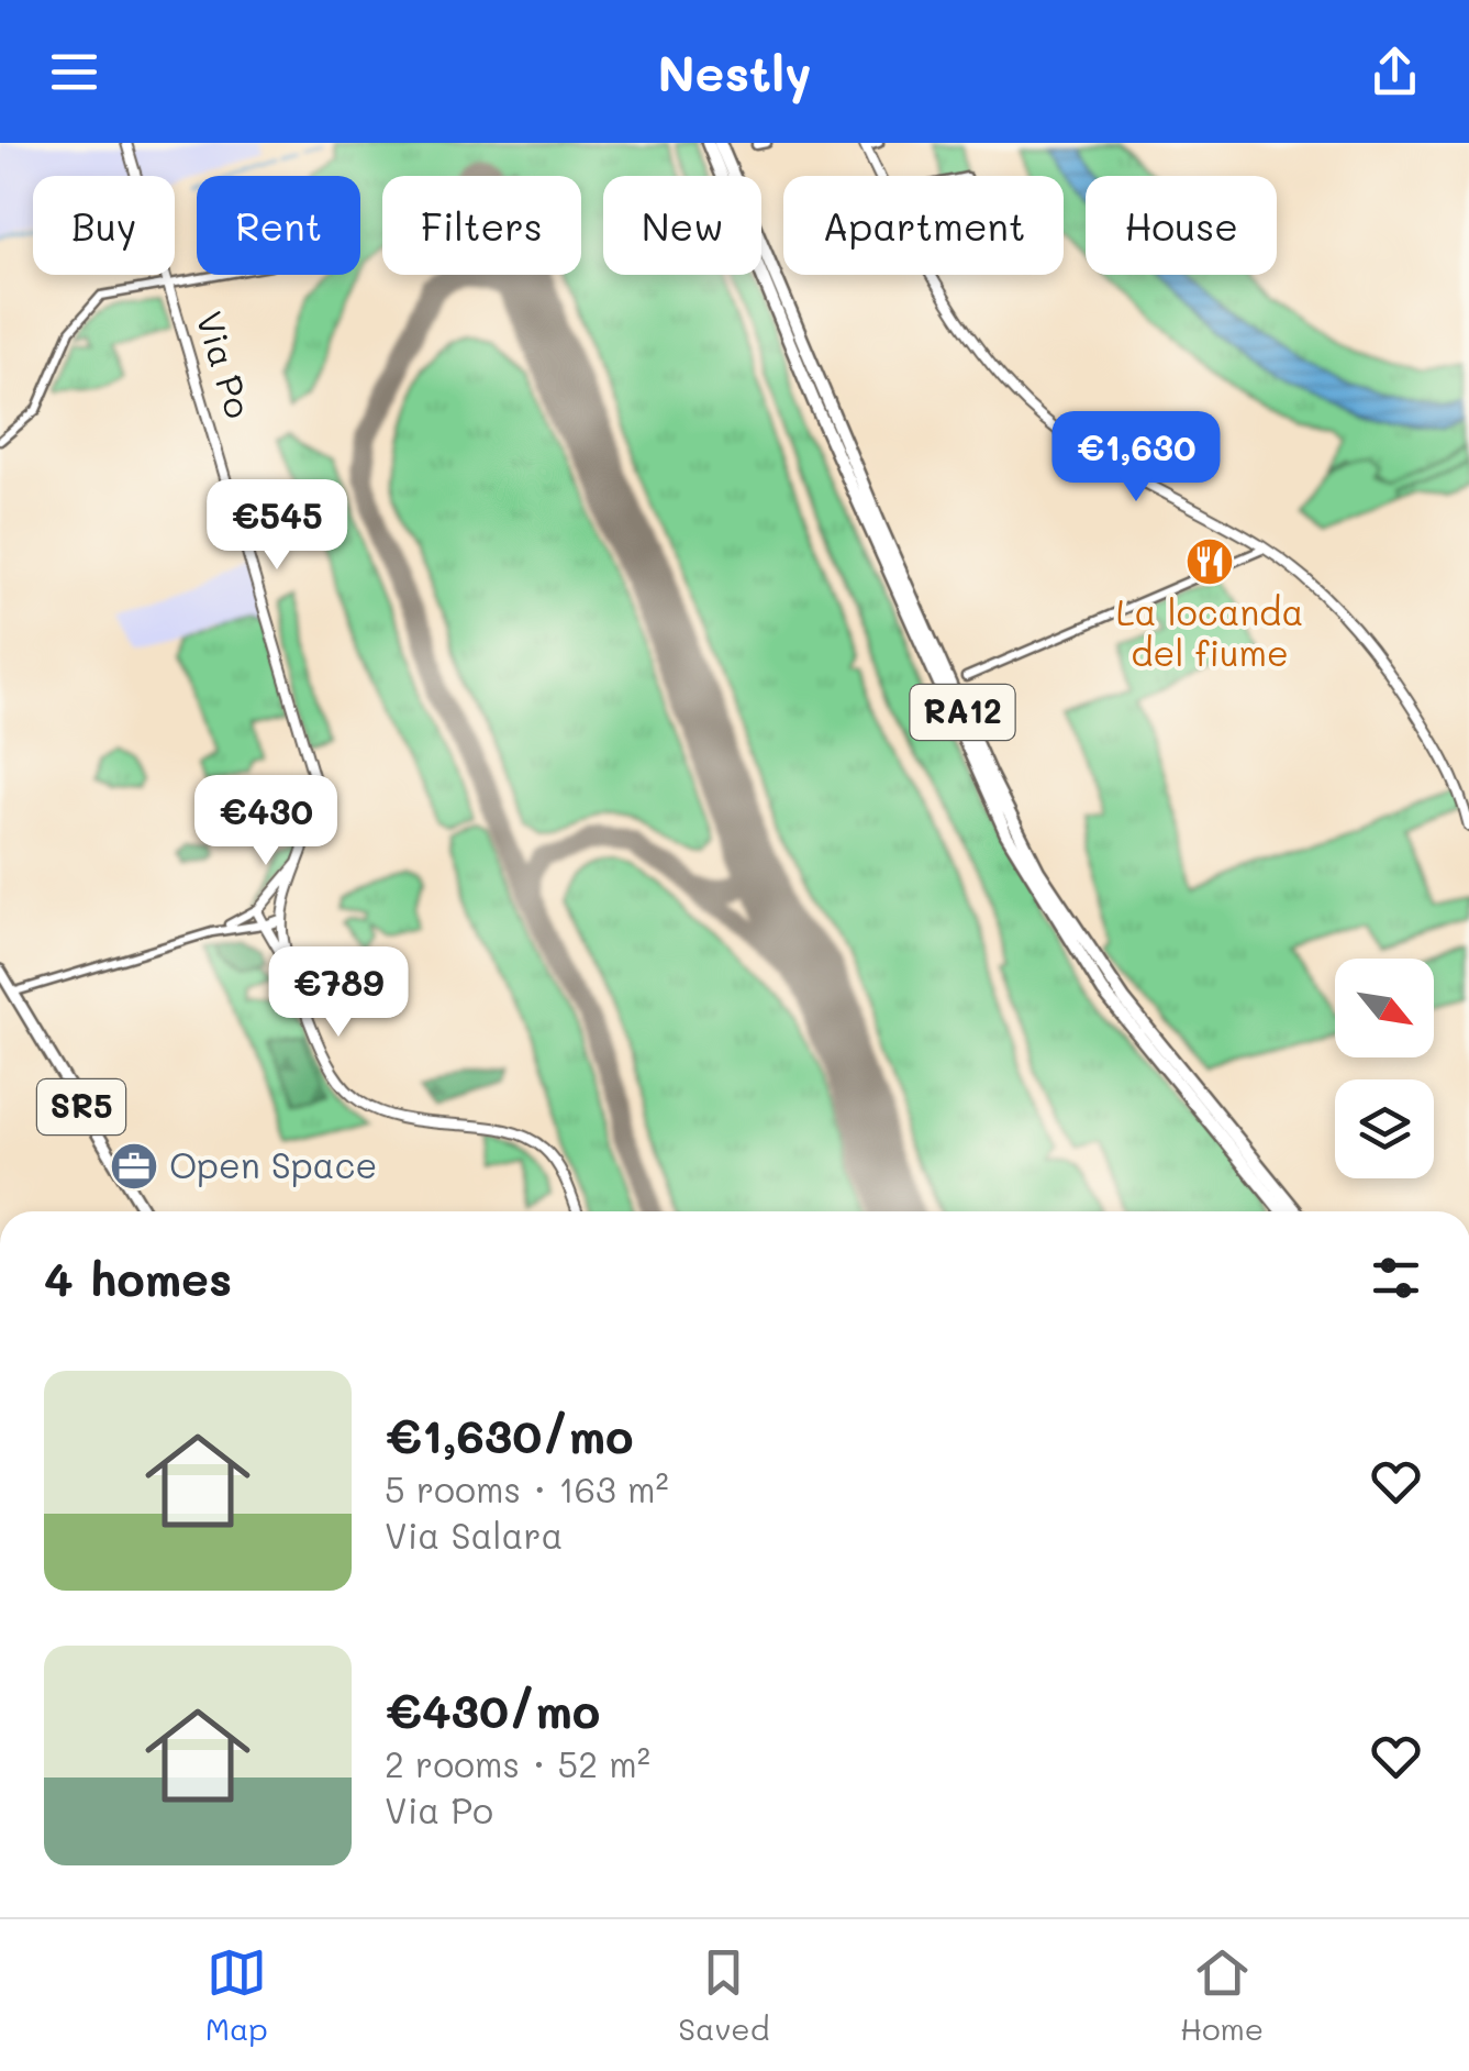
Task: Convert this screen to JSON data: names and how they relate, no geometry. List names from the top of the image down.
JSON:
{
  "streets": {
    "highway": ["RA12"],
    "main road": ["SR5"],
    "street": ["Via Po"]
  },
  "places": {
    "restaurant": ["La locanda del fiume"],
    "office": ["Open Space"]
  },
  "north": "bottom right",
  "page": {
    "header": "Nestly",
    "chip": [
      "Buy",
      "Rent",
      "Filters",
      "New",
      "Apartment",
      "House"
    ],
    "price": [
      "€1,630",
      "€545",
      "€430",
      "€789"
    ],
    "heading": "4 homes",
    "list": [
      {
        "name": "€1,630/mo",
        "note": "5 rooms · 163 m² · Via Salara"
      },
      {
        "name": "€430/mo",
        "note": "2 rooms · 52 m² · Via Po"
      }
    ],
    "tabs": ["Map", "Saved", "Home"]
  }
}
